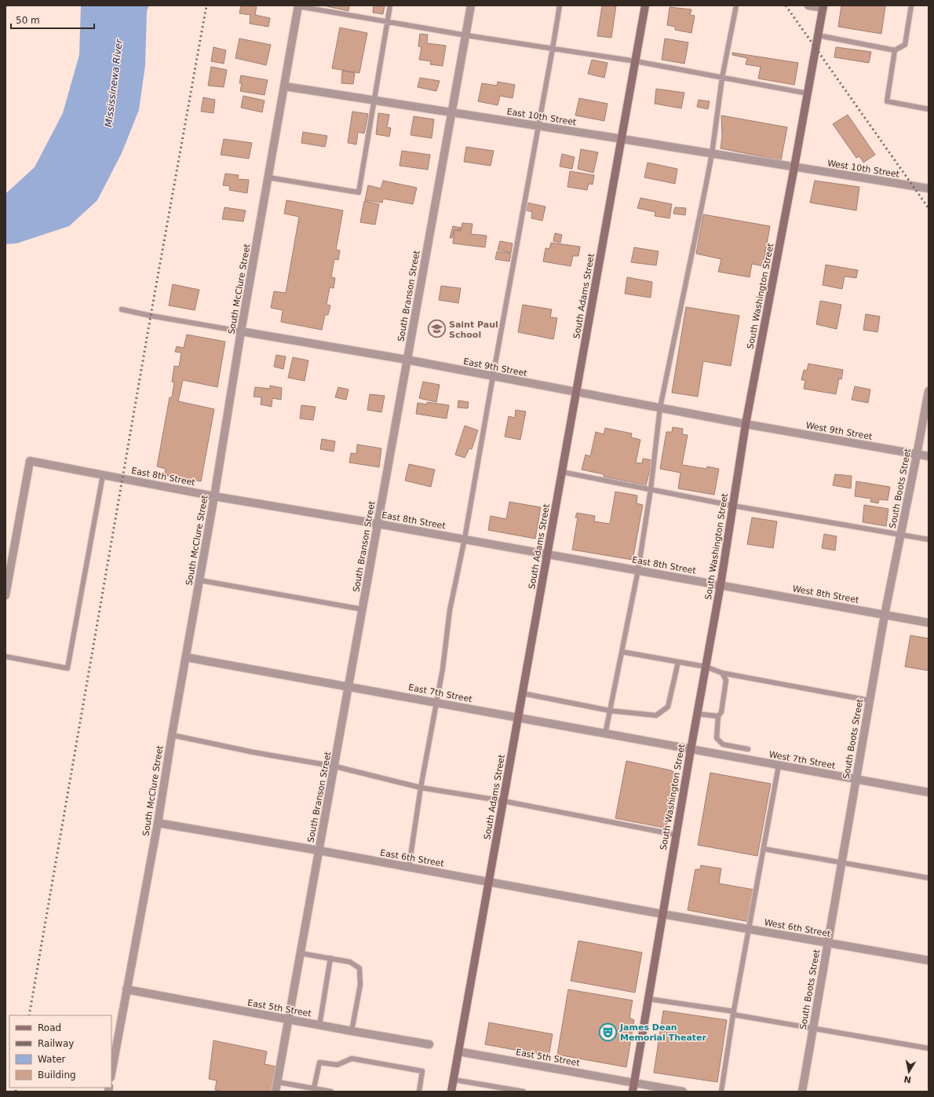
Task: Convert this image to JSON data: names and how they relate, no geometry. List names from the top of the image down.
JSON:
{
  "streets": {
    "main road": ["South Adams Street", "South Washington Street"],
    "street": [
      "East 10th Street",
      "West 10th Street",
      "South McClure Street",
      "South Branson Street",
      "East 9th Street",
      "West 9th Street",
      "East 8th Street",
      "South Boots Street",
      "West 8th Street",
      "East 7th Street",
      "West 7th Street",
      "East 6th Street",
      "West 6th Street",
      "East 5th Street"
    ]
  },
  "crossings": [
    ["East 10th Street", "West 10th Street"],
    ["East 10th Street", "South McClure Street"],
    ["East 10th Street", "South Branson Street"],
    ["East 10th Street", "South Adams Street"],
    ["East 10th Street", "South Washington Street"],
    ["West 10th Street", "South Washington Street"],
    ["South McClure Street", "East 9th Street"],
    ["South McClure Street", "East 8th Street"],
    ["South McClure Street", "East 7th Street"],
    ["South McClure Street", "East 6th Street"],
    ["South McClure Street", "East 5th Street"],
    ["South Branson Street", "East 9th Street"],
    ["South Branson Street", "East 8th Street"],
    ["South Branson Street", "East 7th Street"],
    ["South Branson Street", "East 6th Street"],
    ["South Branson Street", "East 5th Street"],
    ["South Adams Street", "East 9th Street"],
    ["South Adams Street", "East 8th Street"],
    ["South Adams Street", "East 7th Street"],
    ["South Adams Street", "East 6th Street"],
    ["South Adams Street", "East 5th Street"],
    ["South Washington Street", "East 9th Street"],
    ["South Washington Street", "West 9th Street"],
    ["South Washington Street", "East 8th Street"],
    ["South Washington Street", "West 8th Street"],
    ["South Washington Street", "East 7th Street"],
    ["South Washington Street", "West 7th Street"],
    ["South Washington Street", "East 6th Street"],
    ["South Washington Street", "West 6th Street"],
    ["South Washington Street", "East 5th Street"],
    ["East 9th Street", "West 9th Street"],
    ["West 9th Street", "South Boots Street"],
    ["East 8th Street", "West 8th Street"],
    ["South Boots Street", "West 8th Street"],
    ["South Boots Street", "West 7th Street"],
    ["South Boots Street", "West 6th Street"],
    ["East 7th Street", "West 7th Street"],
    ["East 6th Street", "West 6th Street"]
  ],
  "water": ["Mississinewa River"],
  "places": {
    "school or university": ["Saint Paul School"],
    "theatre": ["James Dean Memorial Theater"]
  },
  "legend": [
    "Road",
    "Railway",
    "Water",
    "Building"
  ],
  "scale_bar": "50 m",
  "north": "bottom"
}
